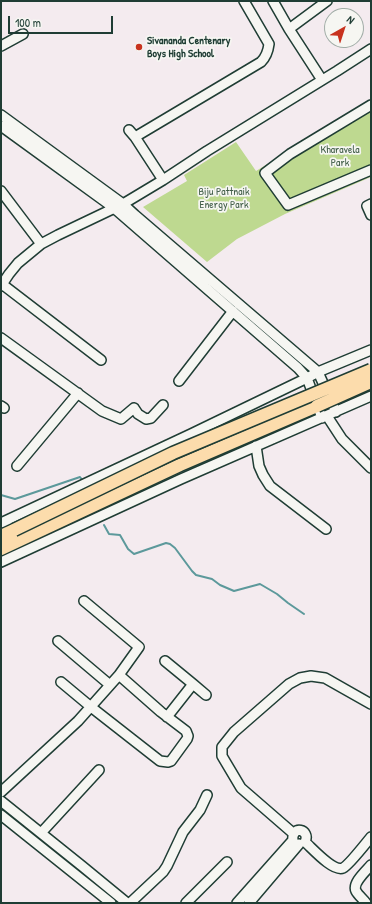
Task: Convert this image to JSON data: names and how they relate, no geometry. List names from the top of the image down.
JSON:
{
  "parks": ["Kharavela Park", "Biju Pattnaik Energy Park"],
  "places": ["Sivananda Centenary Boys High School"],
  "scale_bar": "100 m",
  "north": "top right"
}
